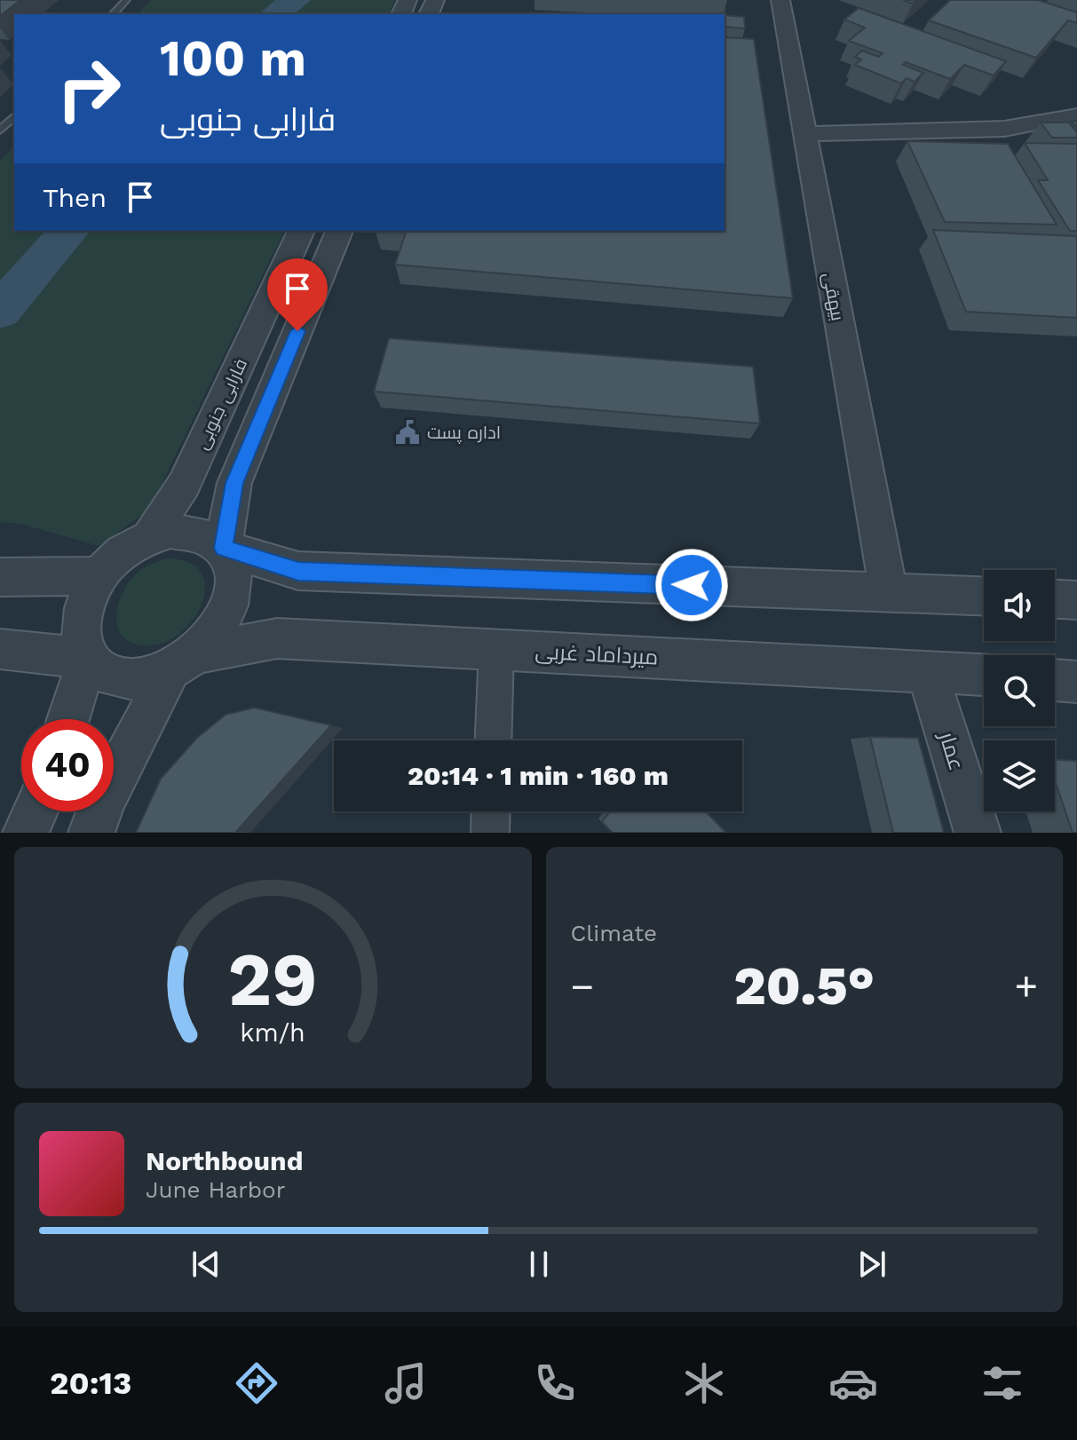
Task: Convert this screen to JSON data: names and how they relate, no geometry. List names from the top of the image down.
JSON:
{
  "streets": {
    "street": [
      "بیهقی",
      "فارابی جنوبی",
      "میرداماد غربی",
      "عمار"
    ]
  },
  "crossings": [
    ["فارابی جنوبی", "میرداماد غربی"],
    ["میرداماد غربی", "عمار"]
  ],
  "places": {
    "public building": ["اداره پست"]
  },
  "page": {
    "turn": ["100 m", "فارابی جنوبی"],
    "then": "Then",
    "limit": "40",
    "trip": "20:14 · 1 min · 160 m",
    "tile": "Climate",
    "heat": ["−", "20.5°", "+"],
    "song": ["Northbound", "June Harbor"],
    "tabs": "20:13",
    "gauge": ["29", "km/h"]
  }
}
